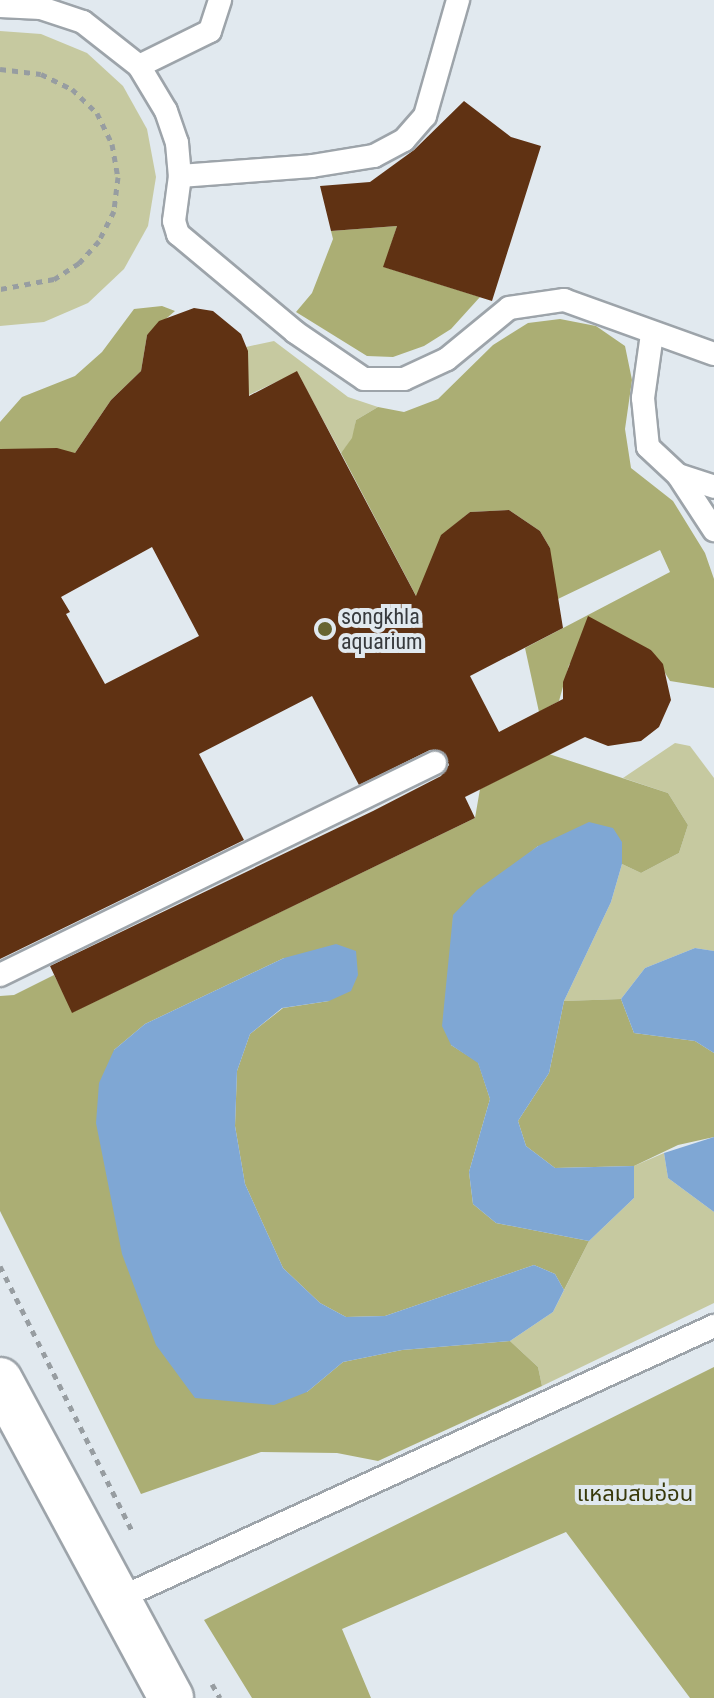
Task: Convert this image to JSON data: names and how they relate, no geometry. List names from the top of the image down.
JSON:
{
  "parks": ["แหลมสนอ่อน"],
  "places": ["songkhla aquarium"]
}
